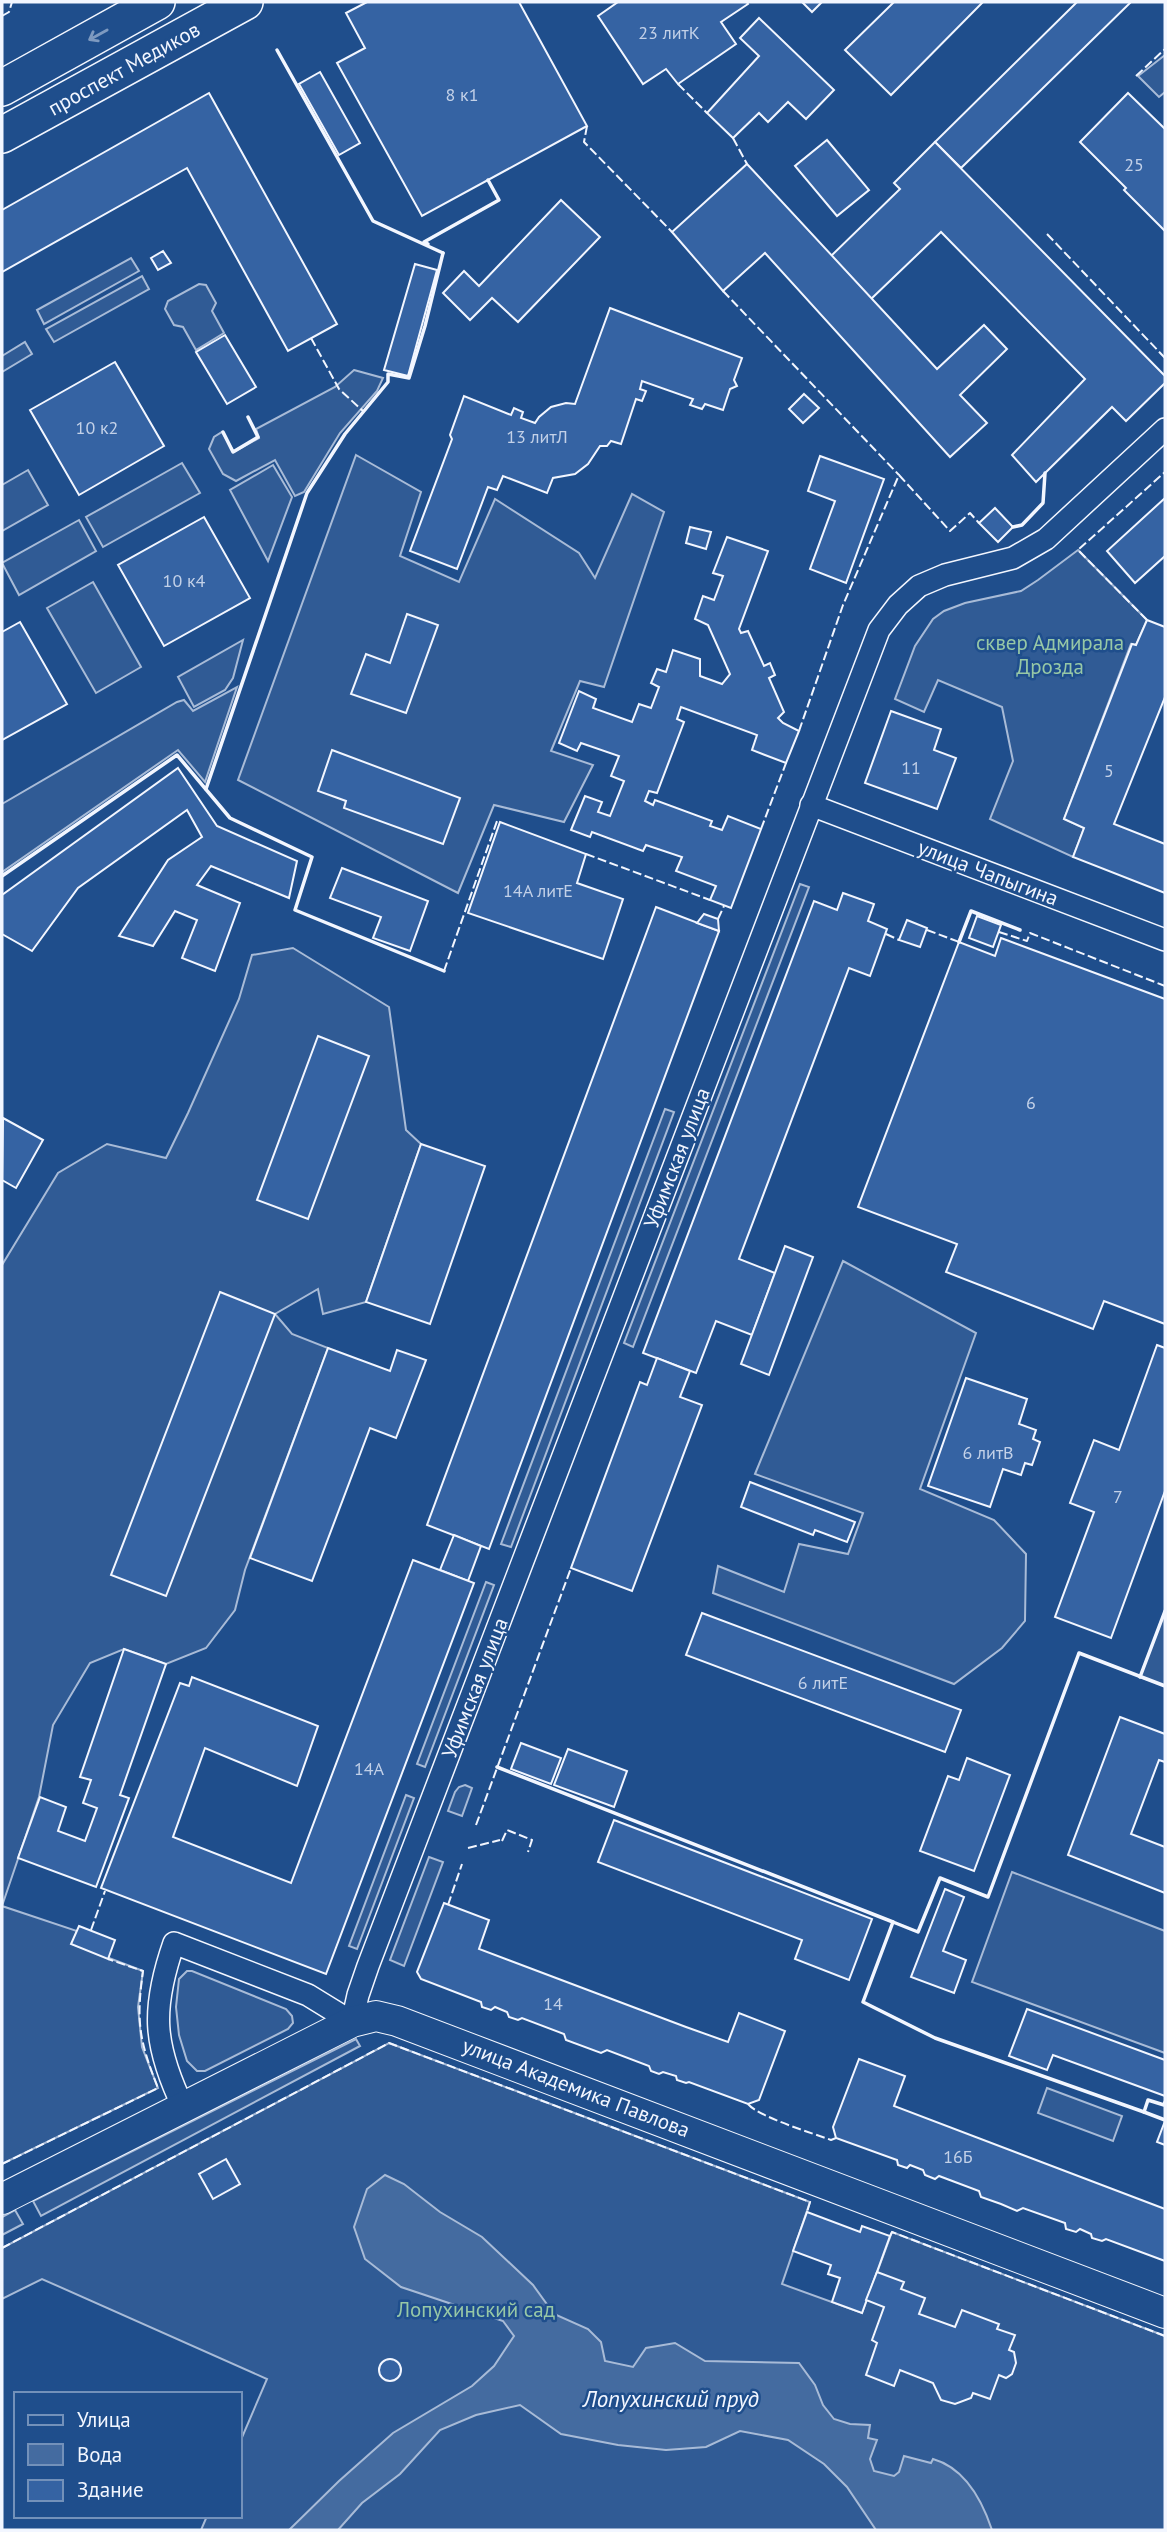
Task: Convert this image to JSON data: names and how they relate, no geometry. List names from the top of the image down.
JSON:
{
  "streets": {
    "main road": ["проспект Медиков"],
    "street": ["улица Чапыгина", "Уфимская улица", "улица Академика Павлова"]
  },
  "crossings": [
    ["улица Чапыгина", "Уфимская улица"],
    ["Уфимская улица", "улица Академика Павлова"]
  ],
  "water": ["Лопухинский пруд"],
  "parks": ["сквер Адмирала Дрозда", "Лопухинский сад"],
  "house_numbers": [
    "23 литК",
    "8 к1",
    "25",
    "10 к2",
    "13 литЛ",
    "10 к4",
    "11",
    "5",
    "14А литЕ",
    "6",
    "6 литВ",
    "7",
    "6 литЕ",
    "14А",
    "14",
    "16Б"
  ],
  "legend": ["Улица", "Вода", "Здание"]
}
